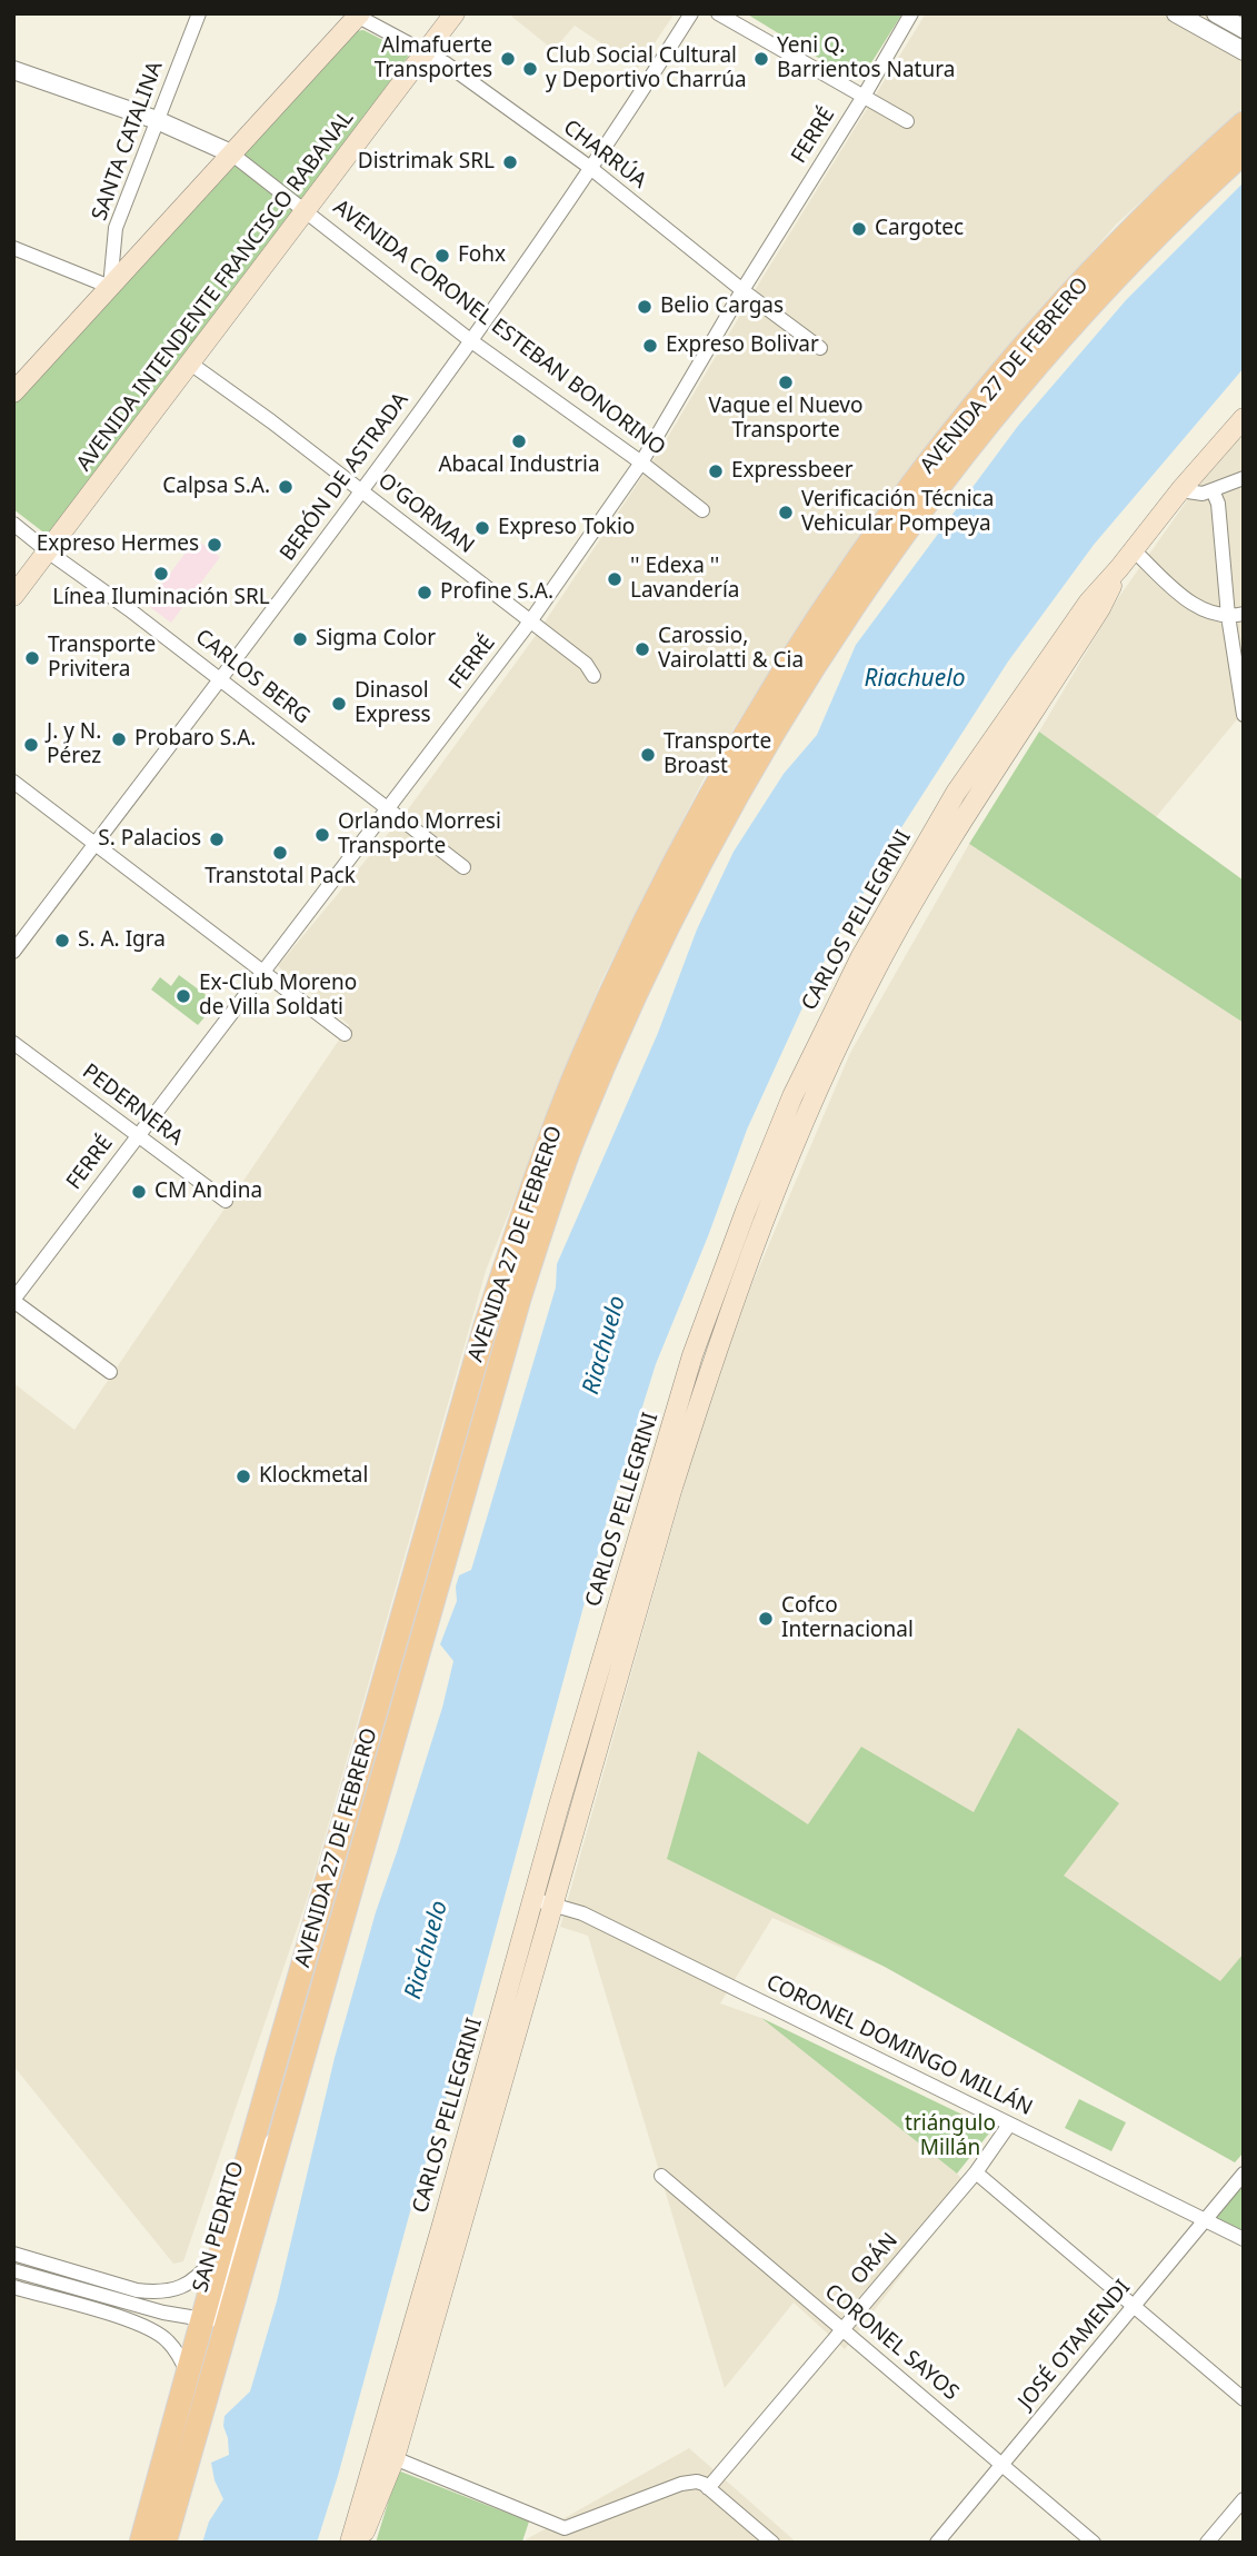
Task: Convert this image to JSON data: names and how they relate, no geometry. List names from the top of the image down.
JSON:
{
  "streets": {
    "main road": ["AVENIDA INTENDENTE FRANCISCO RABANAL", "AVENIDA 27 DE FEBRERO", "CARLOS PELLEGRINI"],
    "street": [
      "FERRÉ",
      "SANTA CATALINA",
      "CHARRÚA",
      "AVENIDA CORONEL ESTEBAN BONORINO",
      "BERÓN DE ASTRADA",
      "O'GORMAN",
      "CARLOS BERG",
      "PEDERNERA",
      "CORONEL DOMINGO MILLÁN",
      "SAN PEDRITO",
      "ORÁN",
      "CORONEL SAYOS",
      "JOSÉ OTAMENDI"
    ]
  },
  "crossings": [
    ["FERRÉ", "CHARRÚA"],
    ["FERRÉ", "AVENIDA CORONEL ESTEBAN BONORINO"],
    ["FERRÉ", "O'GORMAN"],
    ["FERRÉ", "CARLOS BERG"],
    ["FERRÉ", "PEDERNERA"],
    ["SANTA CATALINA", "AVENIDA CORONEL ESTEBAN BONORINO"],
    ["CHARRÚA", "AVENIDA INTENDENTE FRANCISCO RABANAL"],
    ["CHARRÚA", "BERÓN DE ASTRADA"],
    ["AVENIDA INTENDENTE FRANCISCO RABANAL", "AVENIDA CORONEL ESTEBAN BONORINO"],
    ["AVENIDA INTENDENTE FRANCISCO RABANAL", "O'GORMAN"],
    ["AVENIDA INTENDENTE FRANCISCO RABANAL", "CARLOS BERG"],
    ["AVENIDA CORONEL ESTEBAN BONORINO", "BERÓN DE ASTRADA"],
    ["AVENIDA 27 DE FEBRERO", "SAN PEDRITO"],
    ["BERÓN DE ASTRADA", "O'GORMAN"],
    ["BERÓN DE ASTRADA", "CARLOS BERG"],
    ["CARLOS PELLEGRINI", "CORONEL DOMINGO MILLÁN"],
    ["CORONEL DOMINGO MILLÁN", "ORÁN"],
    ["CORONEL DOMINGO MILLÁN", "JOSÉ OTAMENDI"],
    ["ORÁN", "CORONEL SAYOS"],
    ["CORONEL SAYOS", "JOSÉ OTAMENDI"]
  ],
  "water": ["Riachuelo"],
  "parks": ["triángulo Millán"],
  "places": [
    "Almafuerte Transportes",
    "Yeni Q. Barrientos Natura",
    "Club Social Cultural y Deportivo Charrúa",
    "Distrimak SRL",
    "Cargotec",
    "Fohx",
    "Belio Cargas",
    "Expreso Bolivar",
    "Vaque el Nuevo Transporte",
    "Abacal Industria",
    "Expressbeer",
    "Calpsa S.A.",
    "Verificación Técnica Vehicular Pompeya",
    "Expreso Tokio",
    "Expreso Hermes",
    "Línea Iluminación SRL",
    "'' Edexa '' Lavandería",
    "Profine S.A.",
    "Sigma Color",
    "Carossio, Vairolatti & Cia",
    "Transporte Privitera",
    "Dinasol Express",
    "Probaro S.A.",
    "J. y N. Pérez",
    "Transporte Broast",
    "Orlando Morresi Transporte",
    "S. Palacios",
    "Transtotal Pack",
    "S. A. Igra",
    "Ex-Club Moreno de Villa Soldati",
    "CM Andina",
    "Klockmetal",
    "Cofco Internacional"
  ]
}
